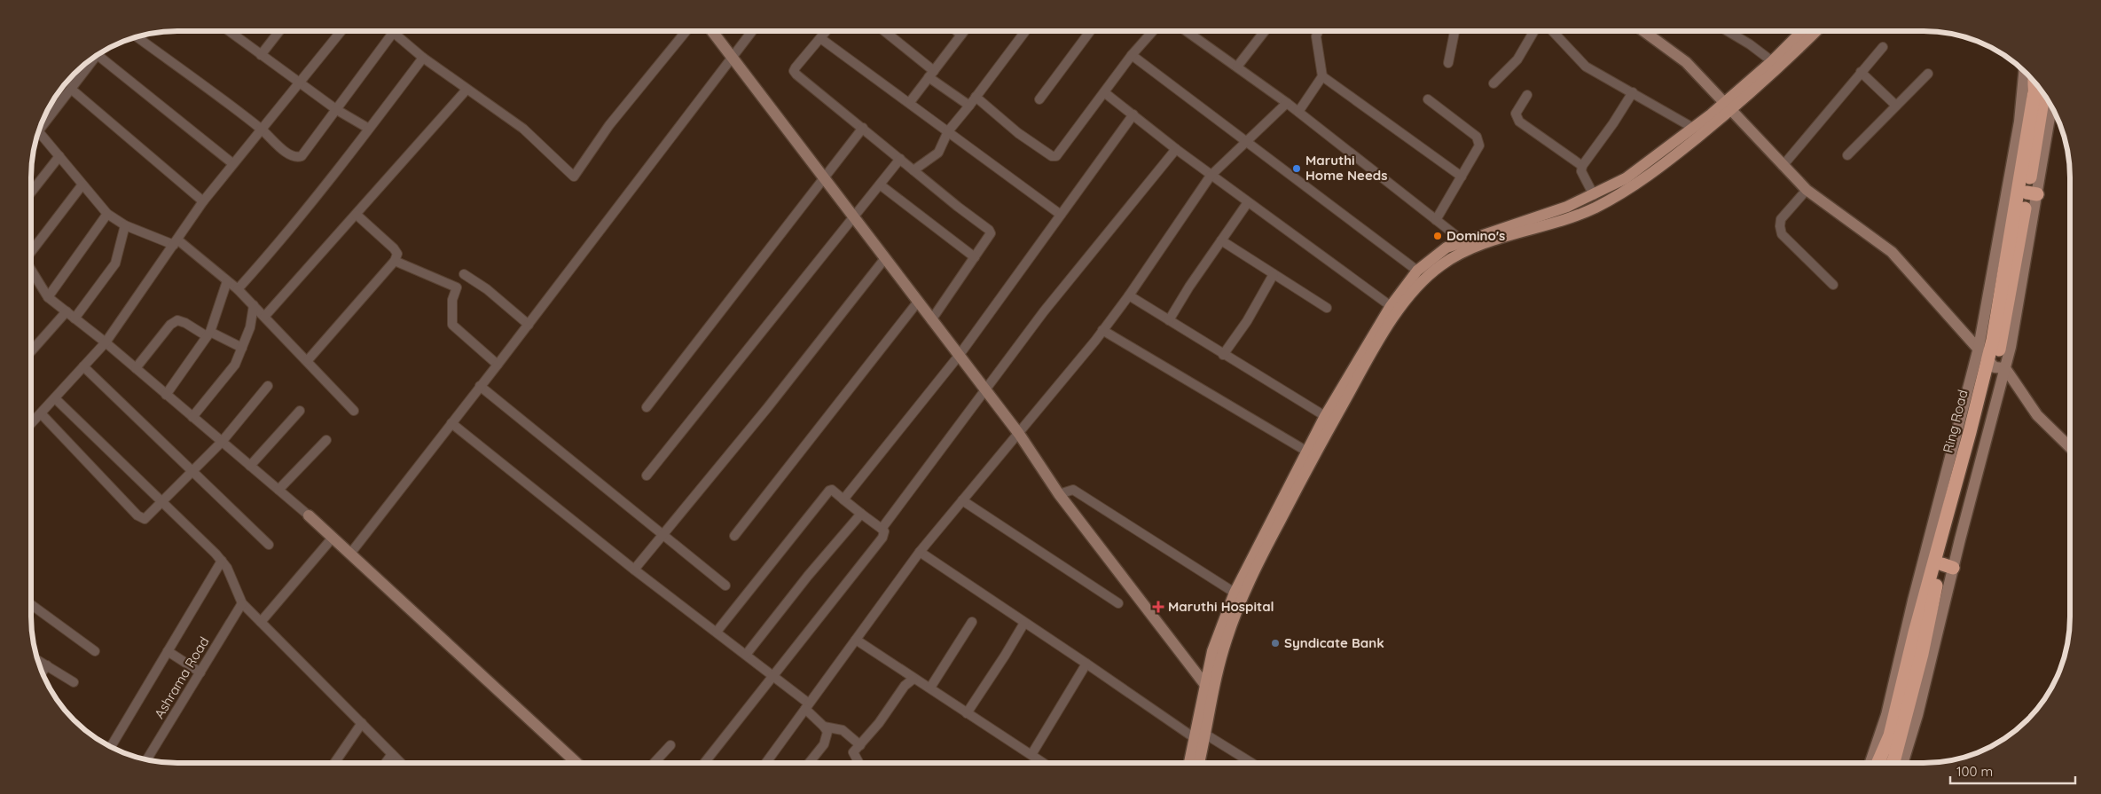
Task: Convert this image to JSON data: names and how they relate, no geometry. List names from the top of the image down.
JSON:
{
  "streets": {
    "highway": ["Ring Road"],
    "street": ["Ashrama Road"]
  },
  "places": {
    "other": ["Maruthi Home Needs", "Domino's", "Syndicate Bank"],
    "health": ["Maruthi Hospital"]
  },
  "scale_bar": "100 m"
}
